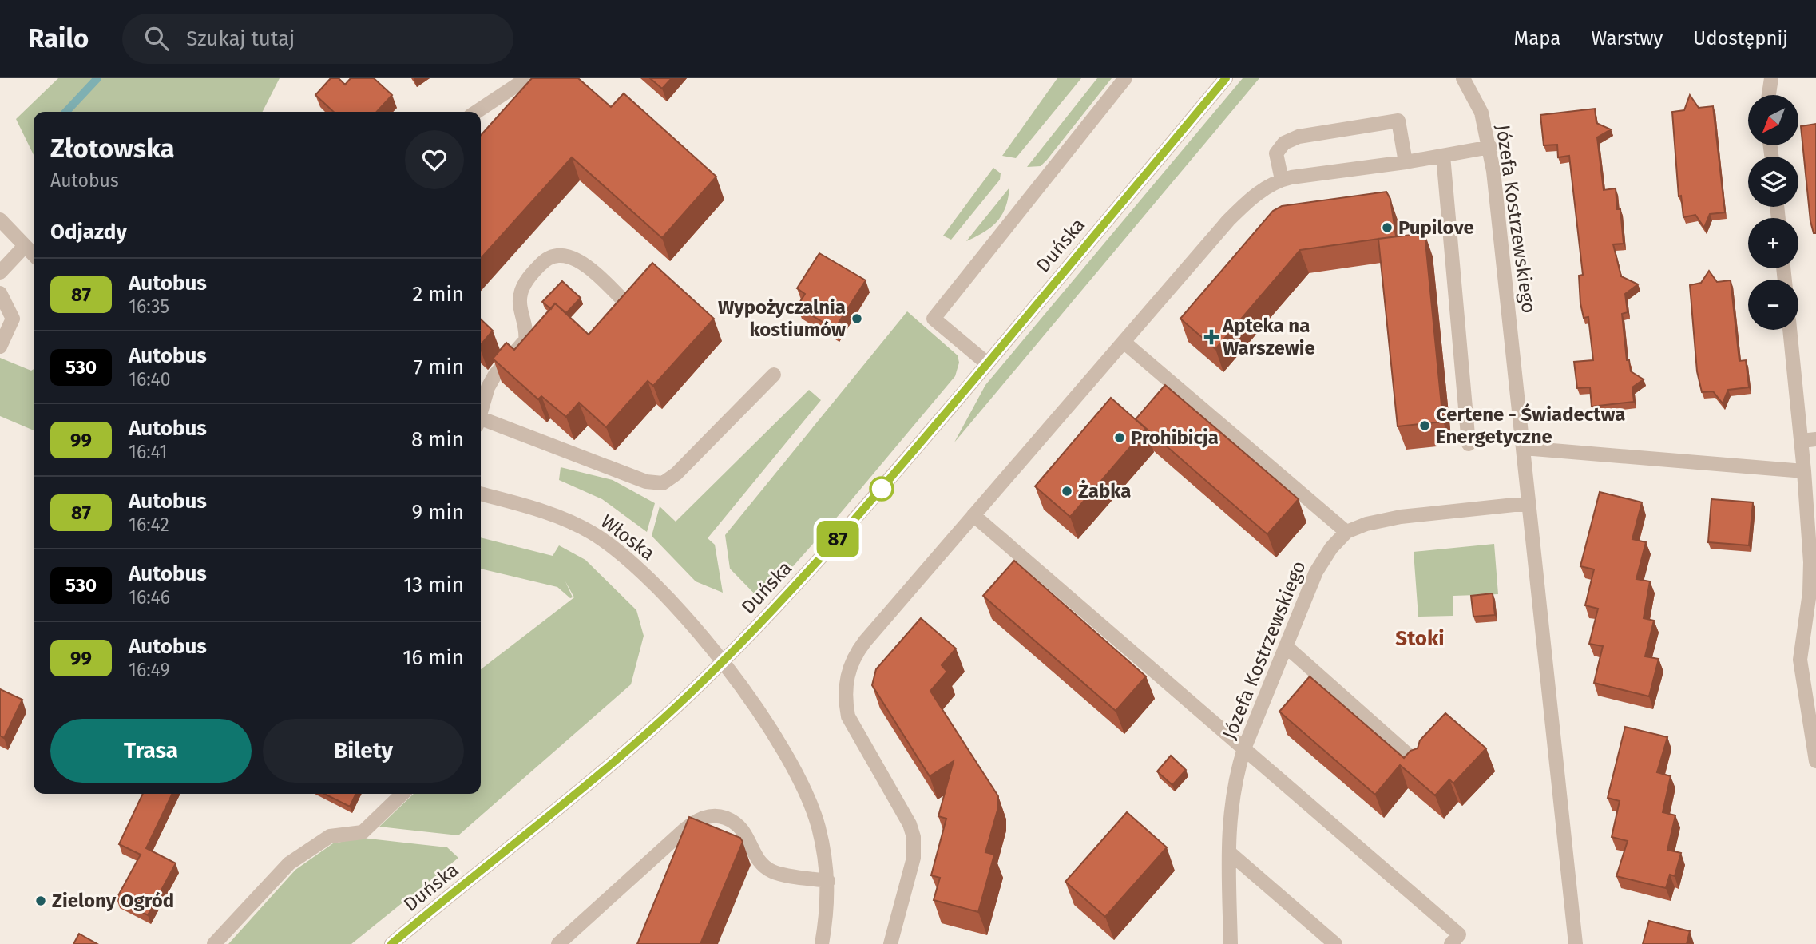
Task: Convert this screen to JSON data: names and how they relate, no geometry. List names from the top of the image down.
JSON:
{
  "streets": {
    "street": ["Józefa Kostrzewskiego", "Duńska", "Włoska"]
  },
  "crossings": [
    ["Duńska", "Włoska"]
  ],
  "districts": ["Stoki"],
  "places": {
    "other": [
      "Pupilove",
      "Wypożyczalnia kostiumów",
      "Certene - Świadectwa Energetyczne",
      "Prohibicja",
      "Żabka",
      "Zielony Ogród"
    ],
    "health": ["Apteka na Warszewie"]
  },
  "lines": ["bus line 87"],
  "north": "bottom left",
  "page": {
    "header": "Railo",
    "search": "Szukaj tutaj",
    "nav": ["Mapa", "Warstwy", "Udostępnij"],
    "on_map": "87",
    "map_buttons": ["+", "−"],
    "heading": [
      ["Złotowska", "Autobus"],
      "Odjazdy"
    ],
    "list": [
      {
        "mark": "87",
        "name": "Autobus",
        "note": "16:35",
        "value": "2 min"
      },
      {
        "mark": "530",
        "name": "Autobus",
        "note": "16:40",
        "value": "7 min"
      },
      {
        "mark": "99",
        "name": "Autobus",
        "note": "16:41",
        "value": "8 min"
      },
      {
        "mark": "87",
        "name": "Autobus",
        "note": "16:42",
        "value": "9 min"
      },
      {
        "mark": "530",
        "name": "Autobus",
        "note": "16:46",
        "value": "13 min"
      },
      {
        "mark": "99",
        "name": "Autobus",
        "note": "16:49",
        "value": "16 min"
      }
    ],
    "buttons": ["Trasa", "Bilety"]
  }
}
